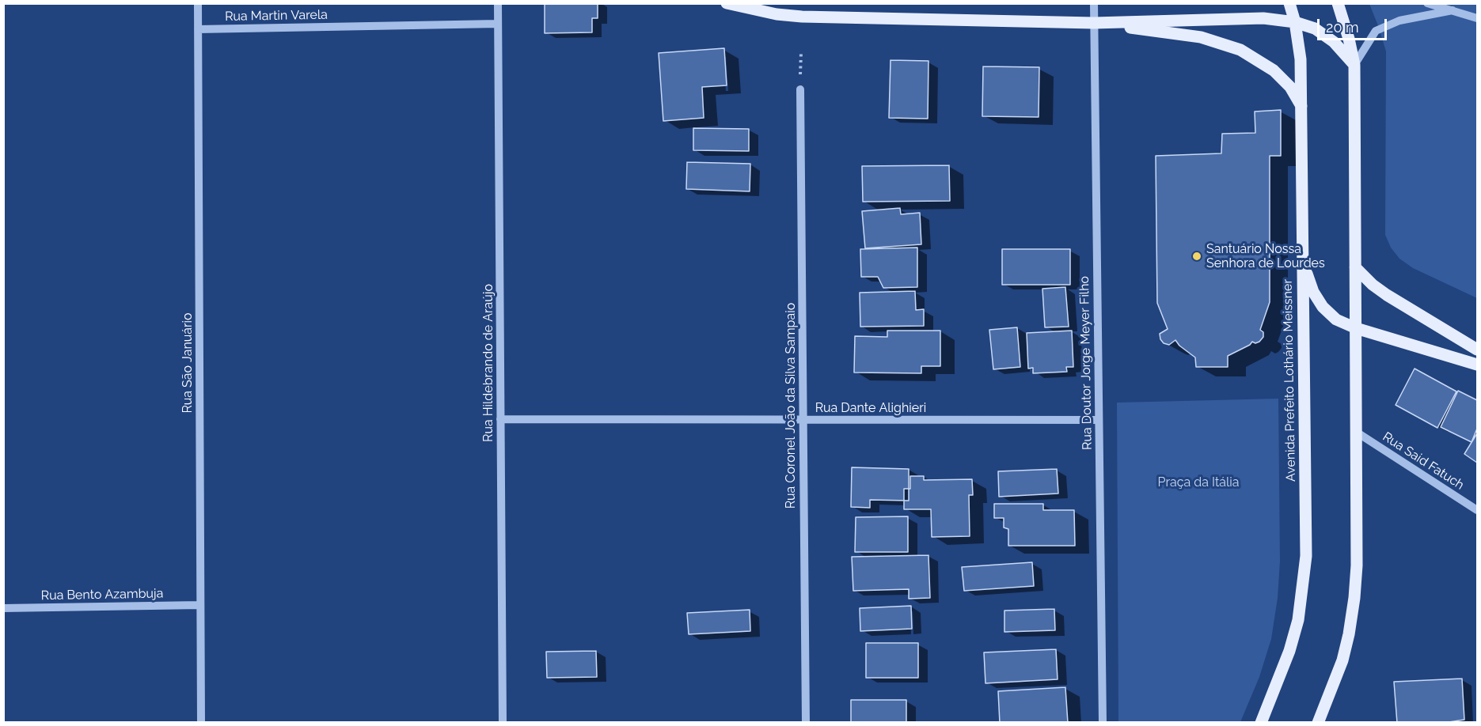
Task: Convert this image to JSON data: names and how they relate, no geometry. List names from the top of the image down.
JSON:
{
  "streets": {
    "main road": ["Avenida Prefeito Lothário Meissner"],
    "street": [
      "Rua Martin Varela",
      "Rua São Januário",
      "Rua Hildebrando de Araújo",
      "Rua Doutor Jorge Meyer Filho",
      "Rua Coronel João da Silva Sampaio",
      "Rua Dante Alighieri",
      "Rua Said Fatuch",
      "Rua Bento Azambuja"
    ]
  },
  "crossings": [
    ["Rua Martin Varela", "Rua São Januário"],
    ["Rua Martin Varela", "Rua Hildebrando de Araújo"],
    ["Rua São Januário", "Rua Bento Azambuja"],
    ["Rua Hildebrando de Araújo", "Rua Dante Alighieri"],
    ["Rua Doutor Jorge Meyer Filho", "Rua Dante Alighieri"],
    ["Rua Coronel João da Silva Sampaio", "Rua Dante Alighieri"]
  ],
  "parks": ["Praça da Itália"],
  "places": ["Santuário Nossa Senhora de Lourdes"],
  "scale_bar": "20 m"
}
